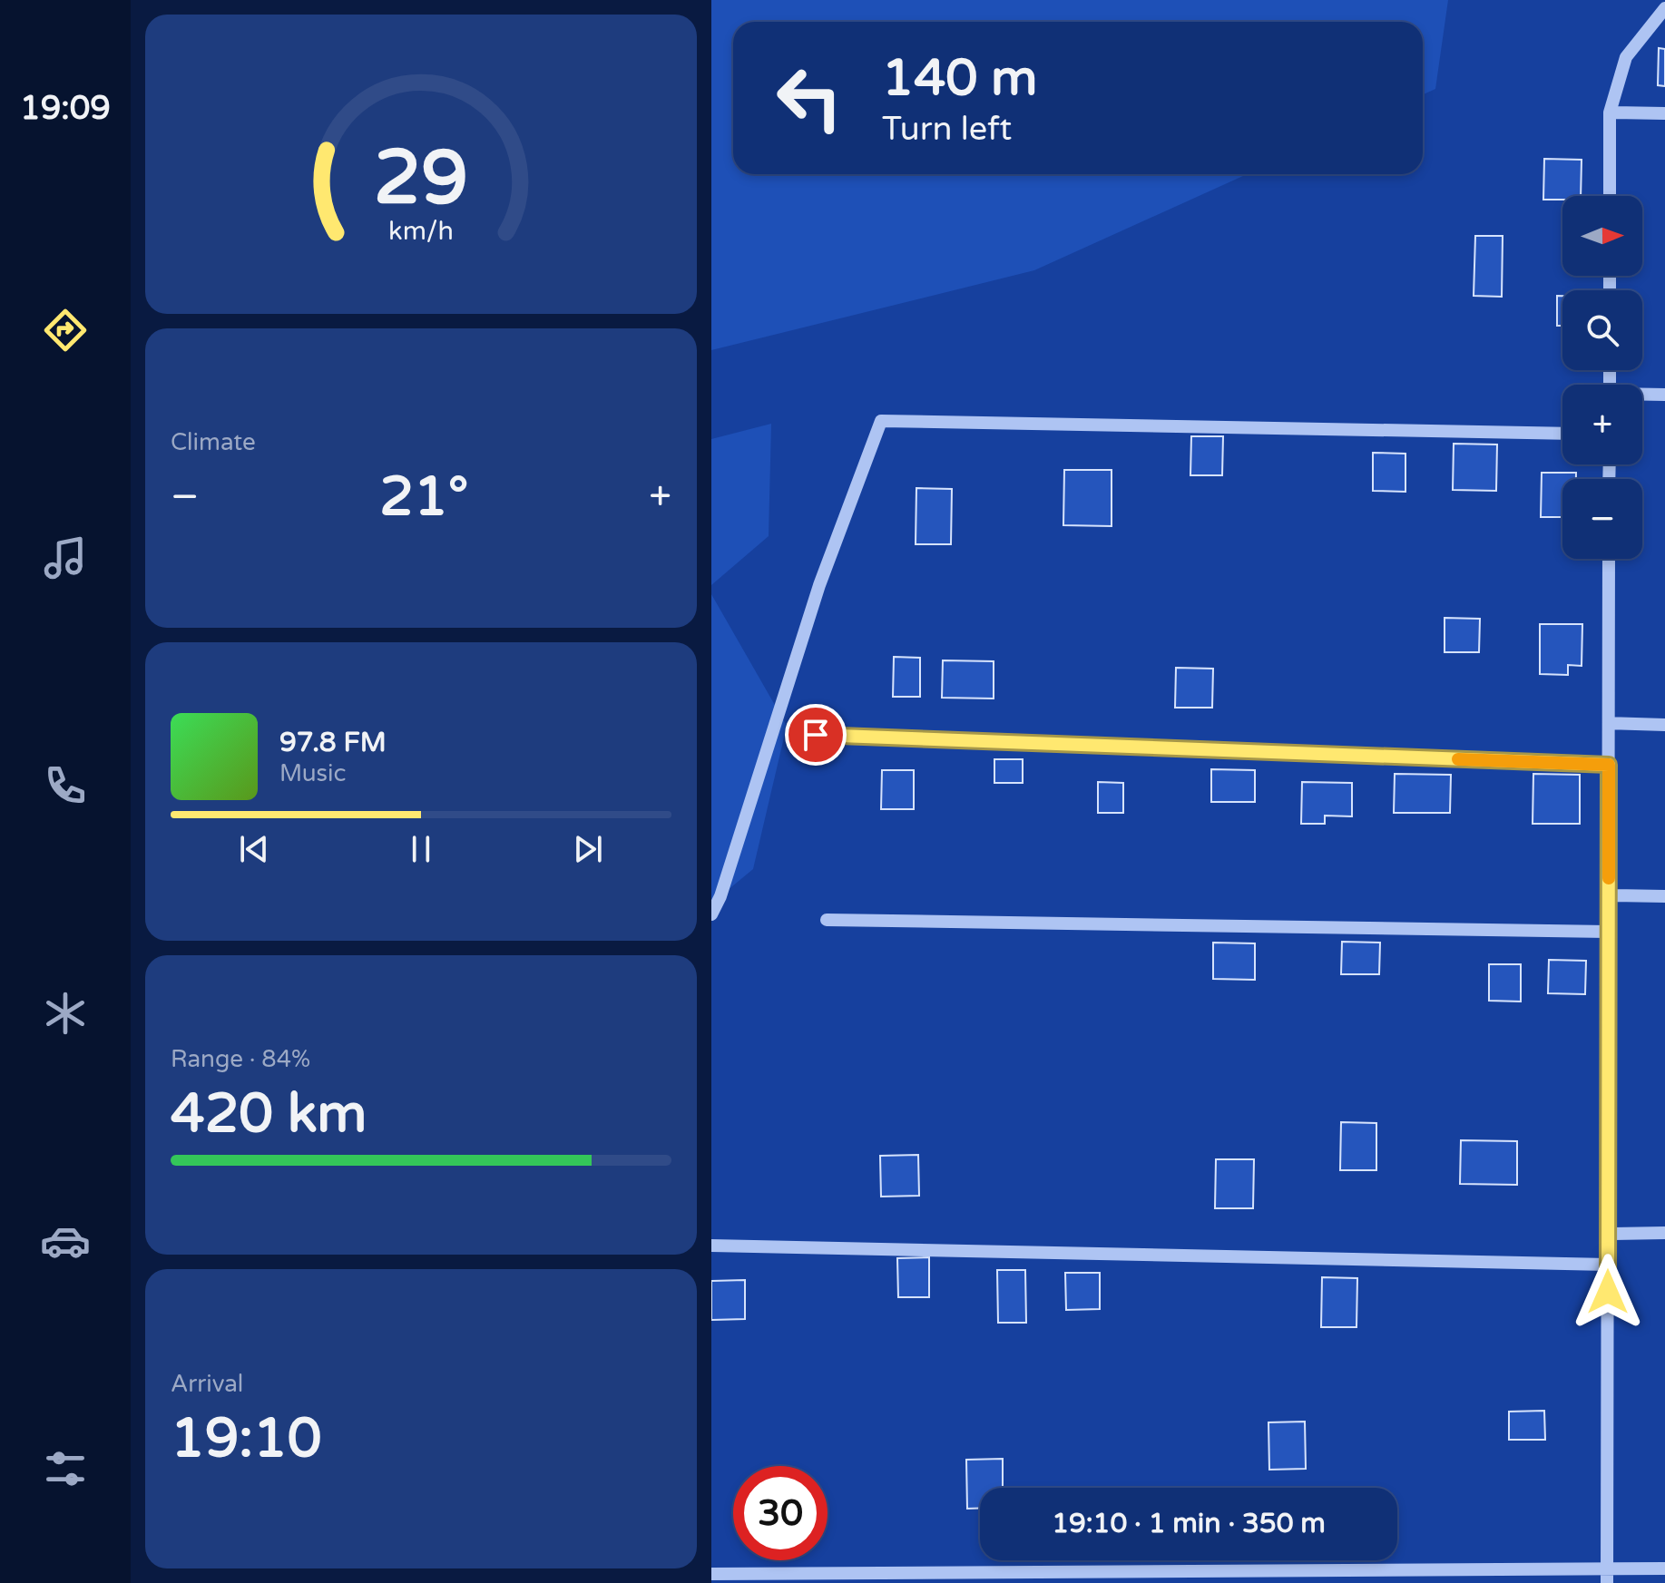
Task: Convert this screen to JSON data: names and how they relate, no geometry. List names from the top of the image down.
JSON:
{
  "north": "right",
  "page": {
    "tabs": "19:09",
    "turn": ["140 m", "Turn left"],
    "map_buttons": ["+", "−"],
    "tile": [
      "Climate",
      ["Range · 84%", "420 km"],
      ["Arrival", "19:10"]
    ],
    "heat": ["−", "21°", "+"],
    "song": ["97.8 FM", "Music"],
    "limit": "30",
    "trip": "19:10 · 1 min · 350 m",
    "gauge": ["29", "km/h"]
  }
}
